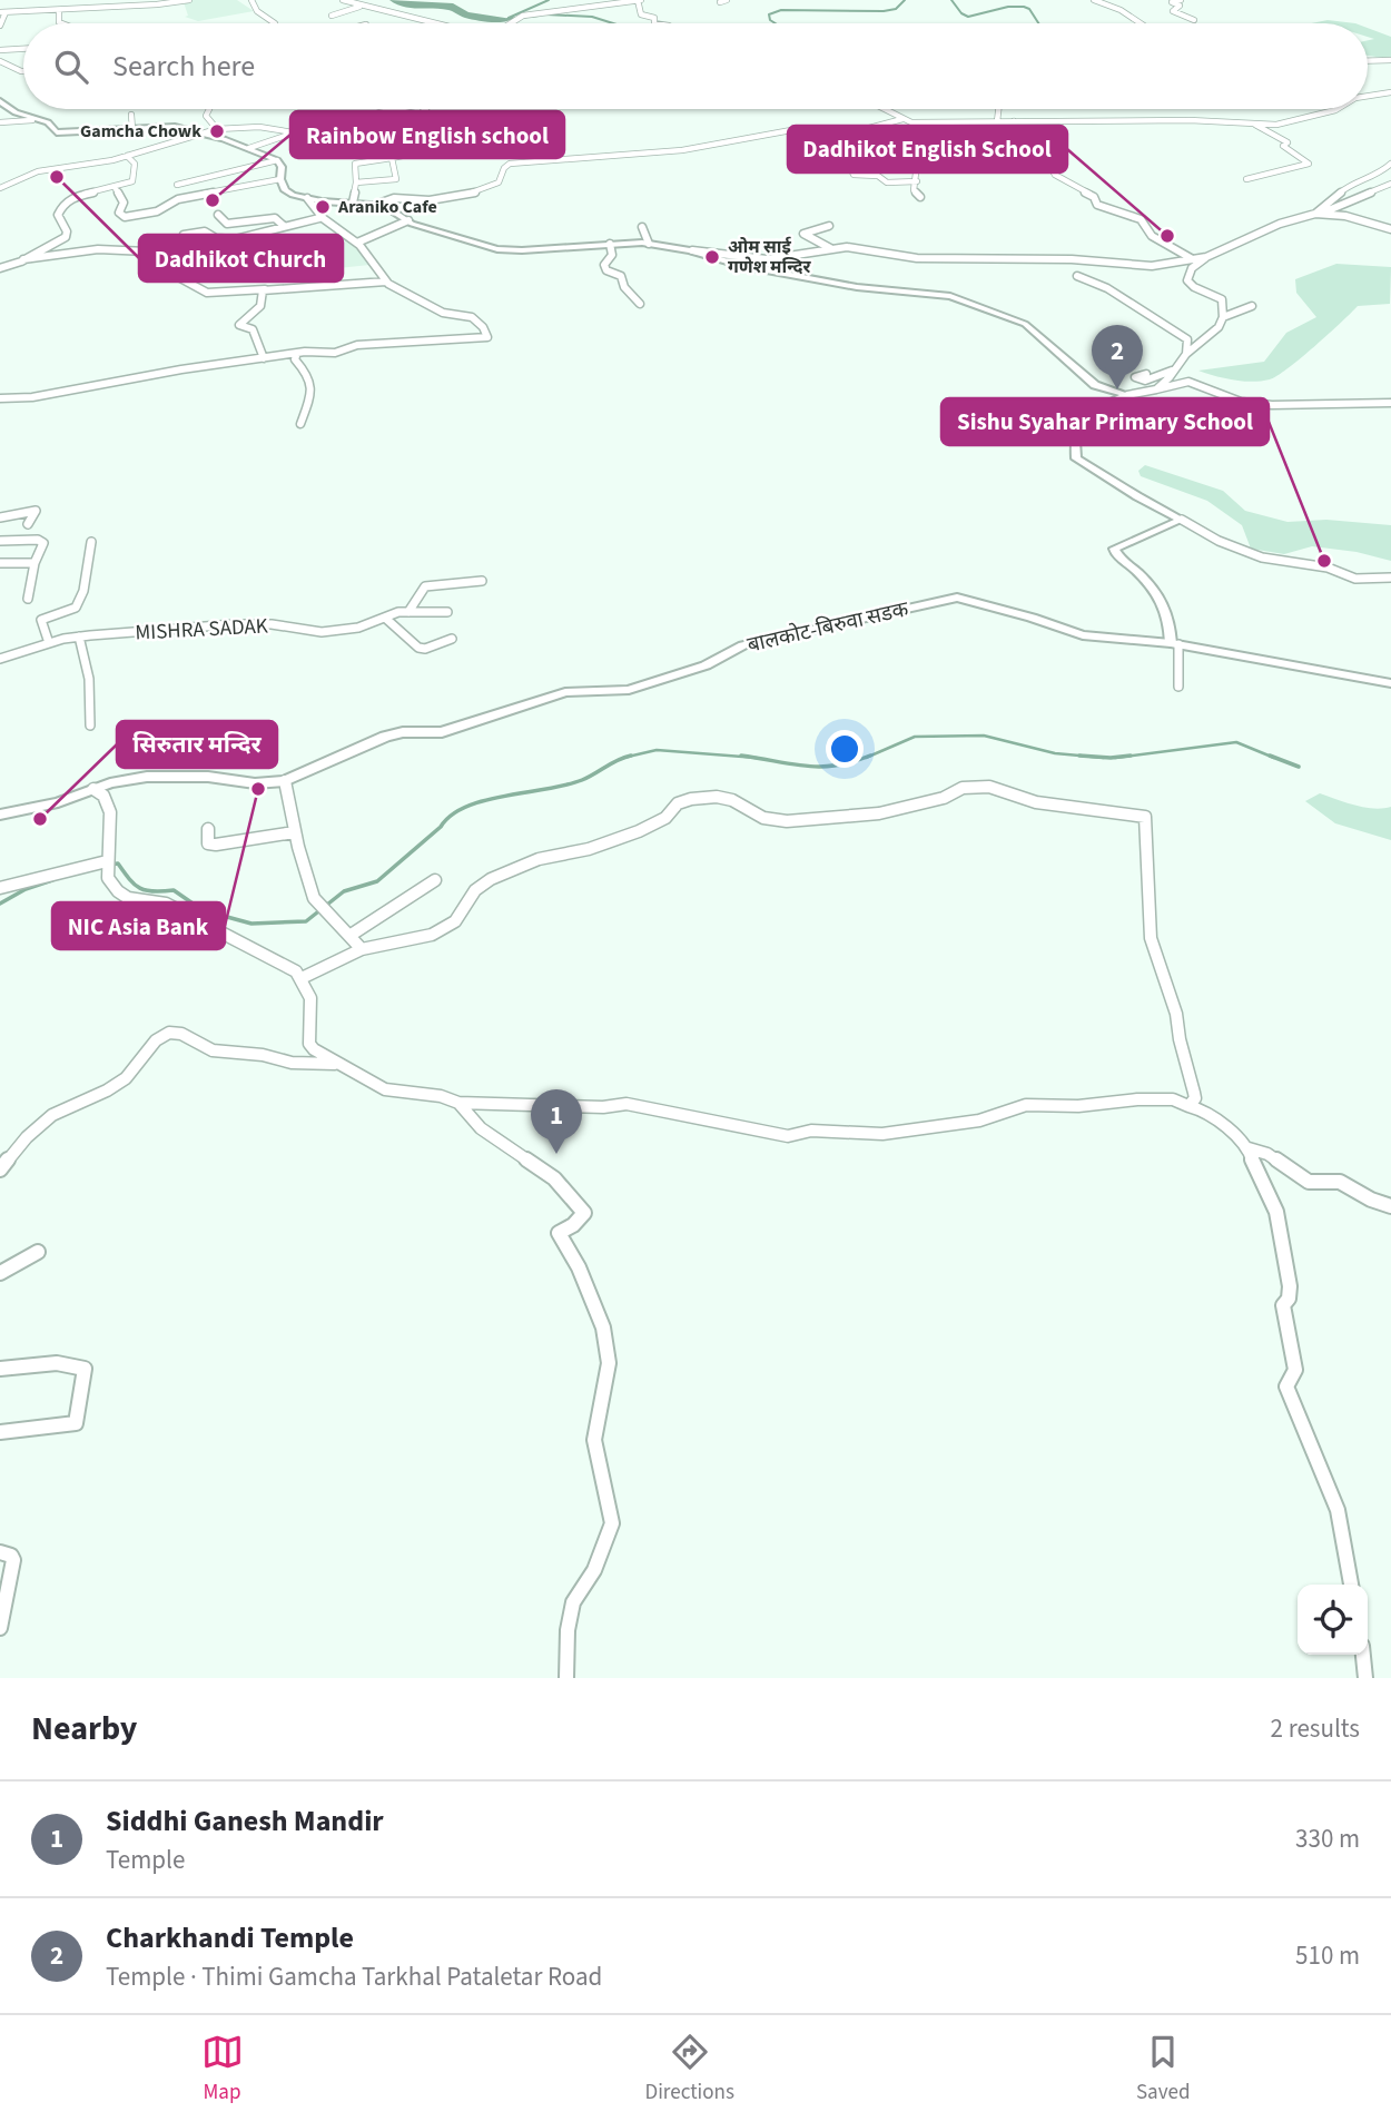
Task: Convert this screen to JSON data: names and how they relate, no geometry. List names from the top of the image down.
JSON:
{
  "streets": {
    "main road": ["बालकोट-बिरुवा सडक"],
    "street": ["MISHRA SADAK"]
  },
  "places": [
    "Gamcha Chowk",
    "Dadhikot Church",
    "Rainbow English school",
    "Araniko Cafe",
    "Dadhikot English School",
    "ओम साई गणेश मन्दिर",
    "Sishu Syahar Primary School",
    "NIC Asia Bank",
    "सिरुतार मन्दिर"
  ],
  "page": {
    "search": "Search here",
    "pins": ["2", "1"],
    "heading": ["Nearby", "2 results"],
    "list": [
      {
        "mark": "1",
        "name": "Siddhi Ganesh Mandir",
        "note": "Temple",
        "value": "330 m"
      },
      {
        "mark": "2",
        "name": "Charkhandi Temple",
        "note": "Temple · Thimi Gamcha Tarkhal Pataletar Road",
        "value": "510 m"
      }
    ],
    "nav": ["Map", "Directions", "Saved"]
  }
}
